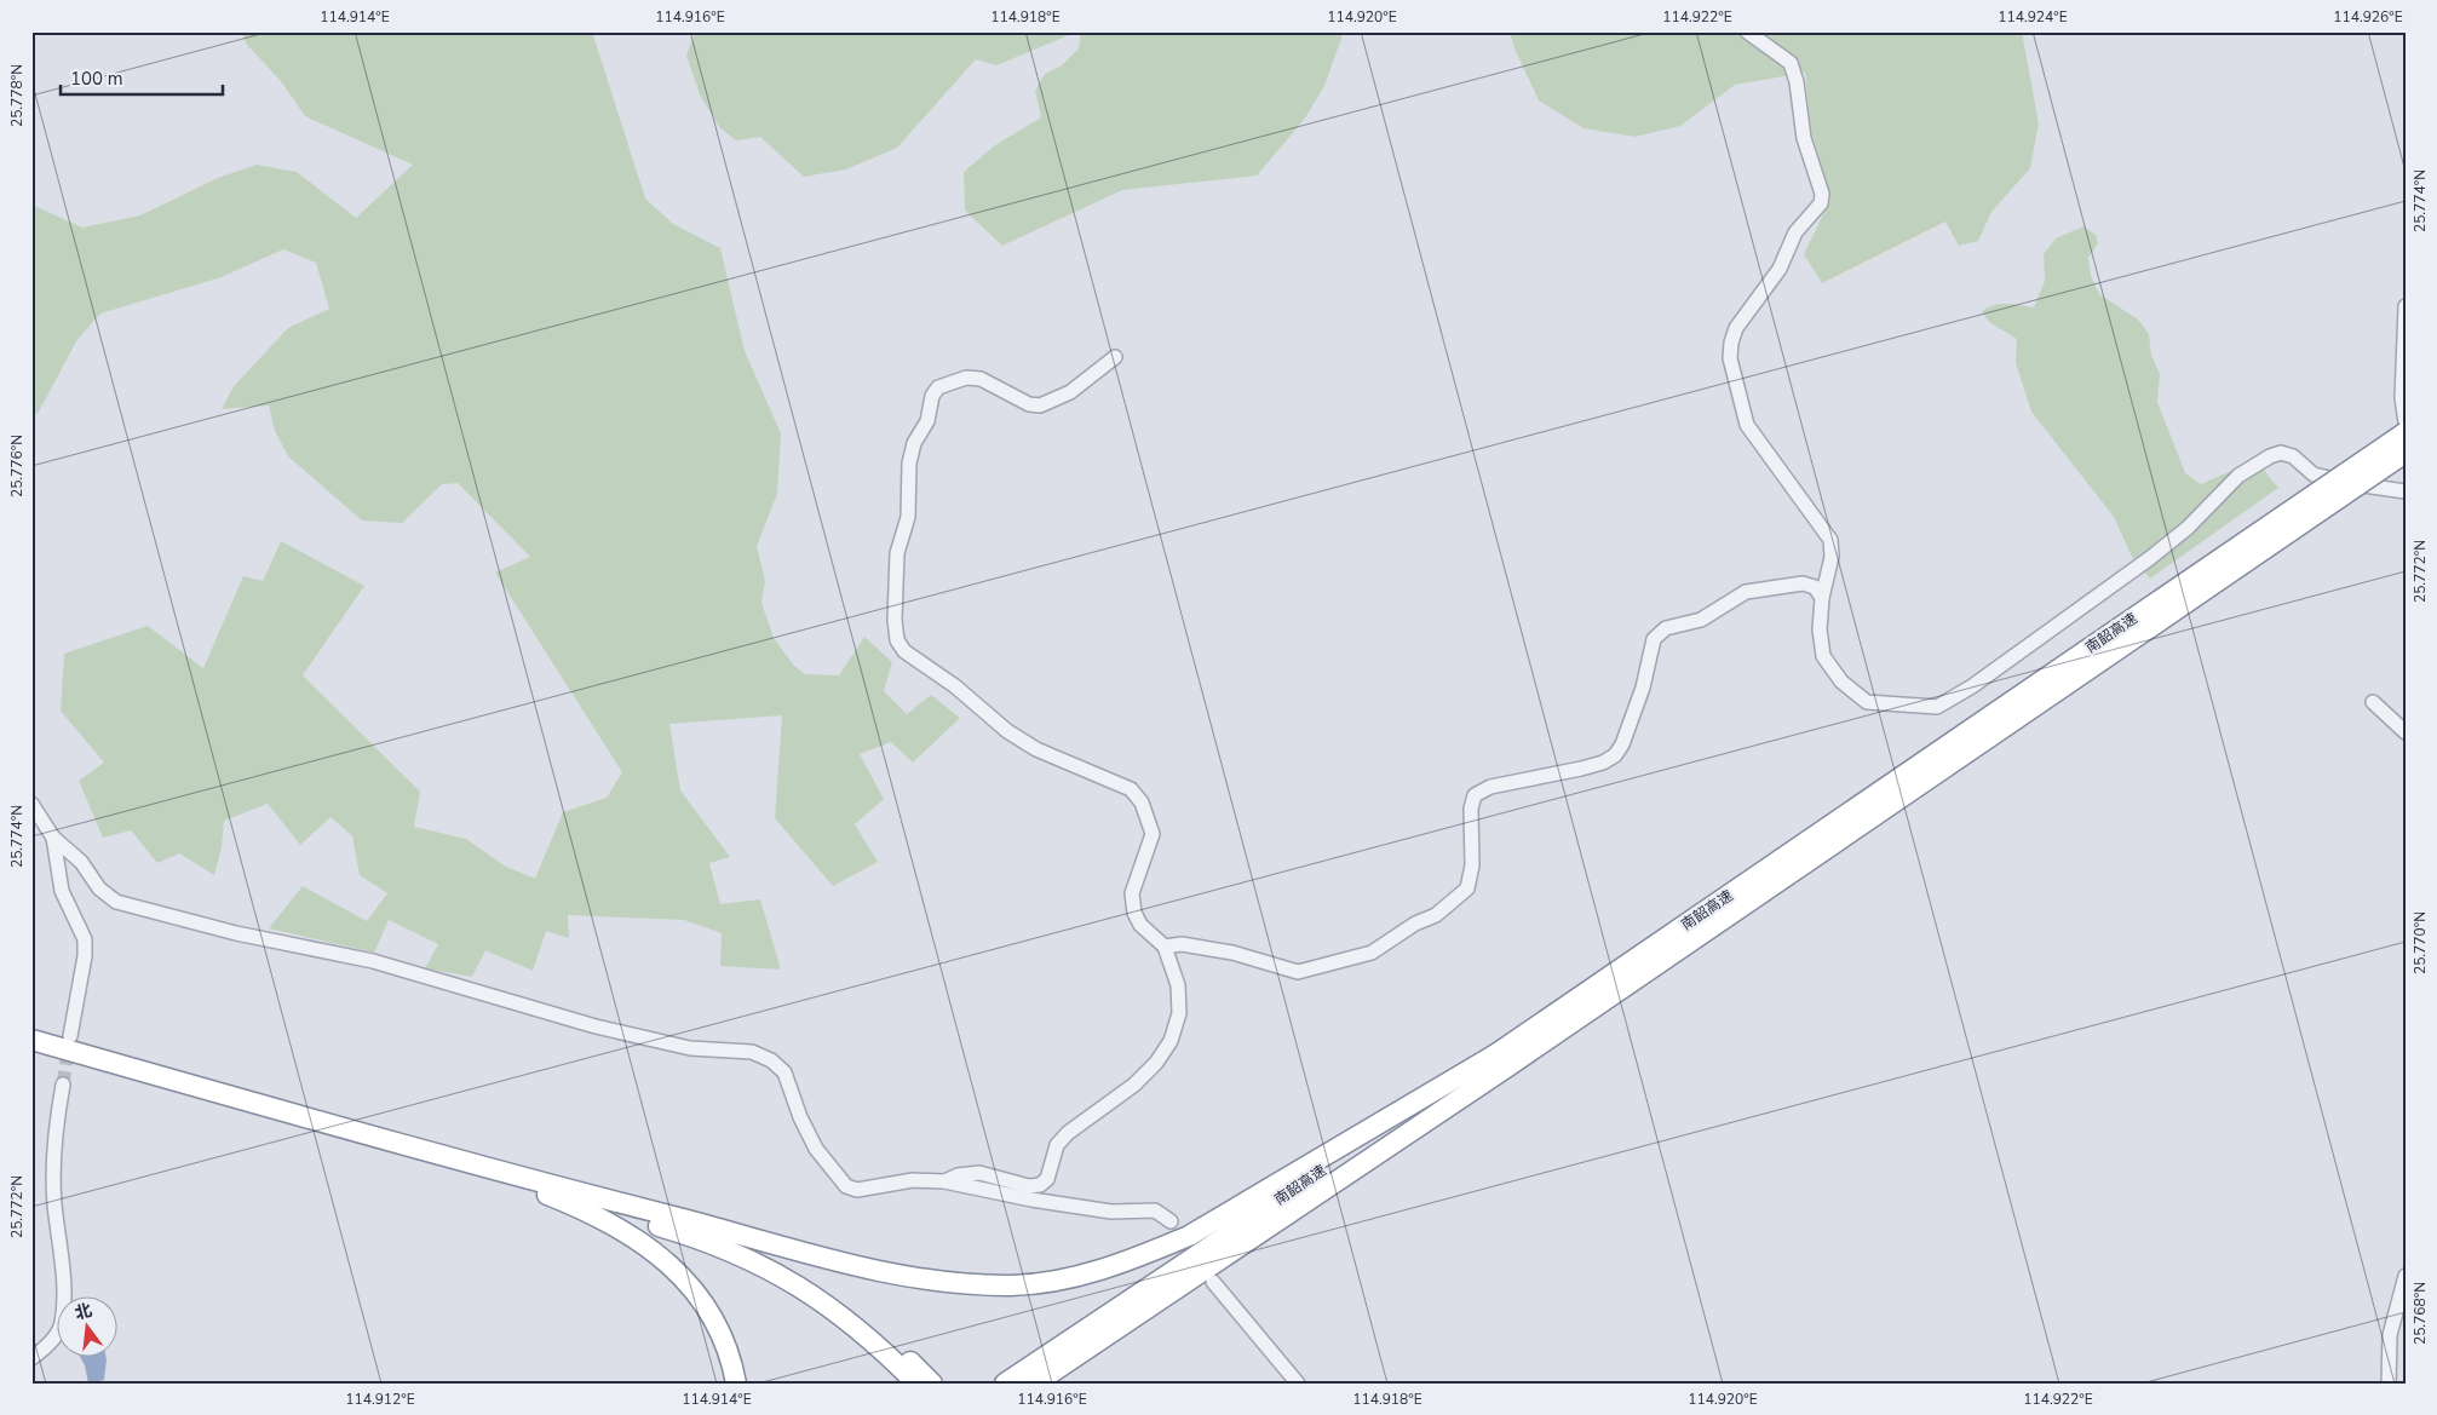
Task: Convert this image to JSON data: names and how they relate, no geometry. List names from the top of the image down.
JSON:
{
  "streets": {
    "highway": ["南韶高速"]
  },
  "scale_bar": "100 m",
  "north": "top",
  "coordinates": [
    "114.914°E",
    "114.916°E",
    "114.918°E",
    "114.920°E",
    "114.922°E",
    "114.924°E",
    "114.926°E",
    "25.778°N",
    "25.774°N",
    "25.776°N",
    "25.772°N",
    "25.770°N",
    "25.768°N",
    "114.912°E"
  ]
}
